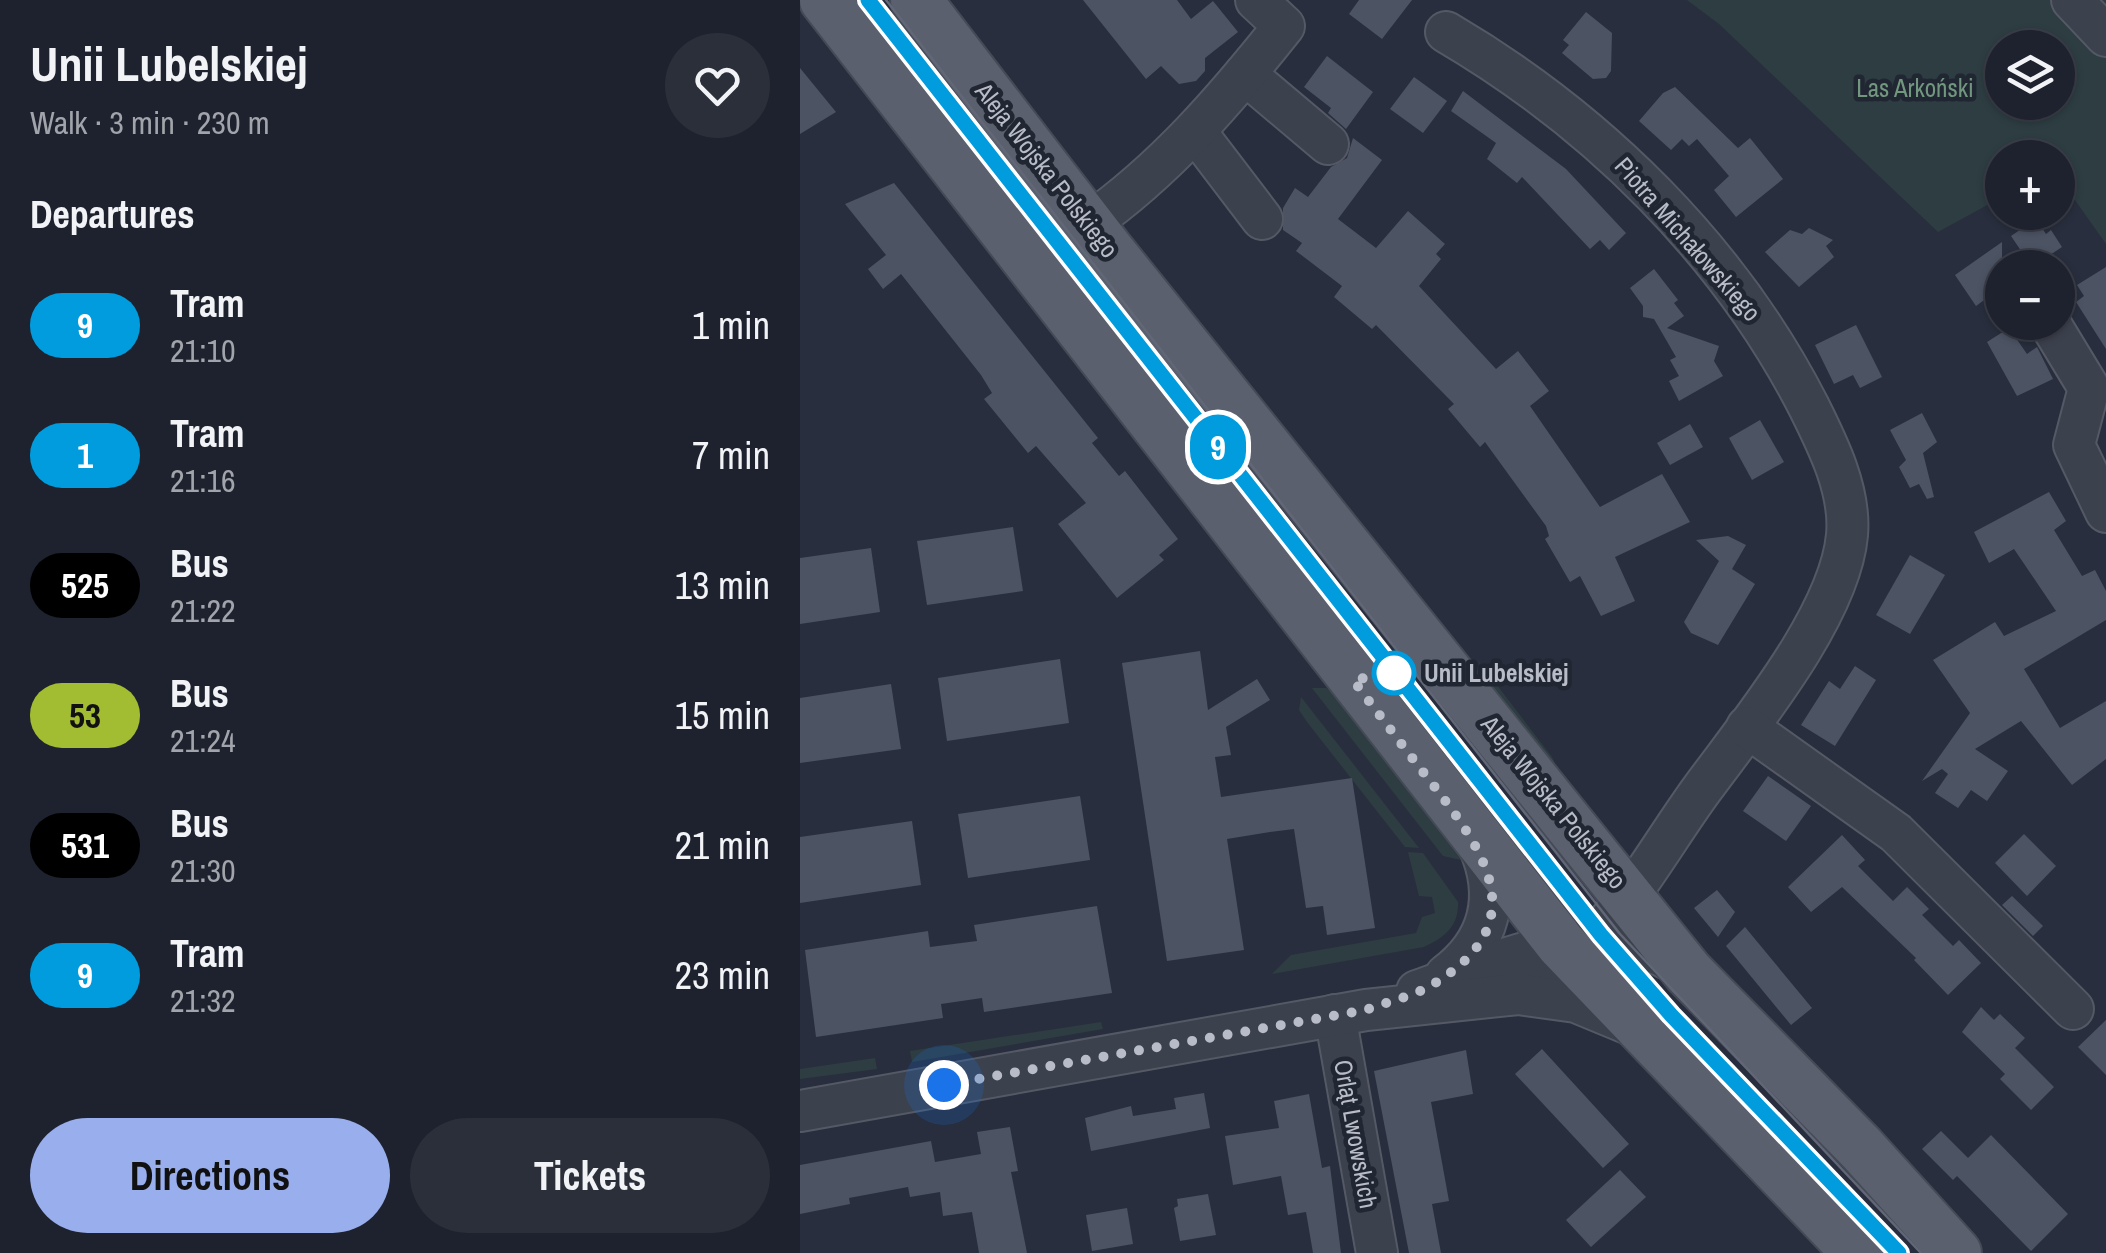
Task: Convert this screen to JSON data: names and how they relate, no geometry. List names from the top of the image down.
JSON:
{
  "streets": {
    "main road": ["Aleja Wojska Polskiego"],
    "street": ["Piotra Michałowskiego", "Orląt Lwowskich"]
  },
  "crossings": [
    ["Aleja Wojska Polskiego", "Piotra Michałowskiego"]
  ],
  "parks": ["Las Arkoński"],
  "places": ["Unii Lubelskiej"],
  "lines": ["tram line 9"],
  "page": {
    "heading": [
      ["Unii Lubelskiej", "Walk · 3 min · 230 m"],
      "Departures"
    ],
    "on_map": "9",
    "map_buttons": ["+", "−"],
    "list": [
      {
        "mark": "9",
        "name": "Tram",
        "note": "21:10",
        "value": "1 min"
      },
      {
        "mark": "1",
        "name": "Tram",
        "note": "21:16",
        "value": "7 min"
      },
      {
        "mark": "525",
        "name": "Bus",
        "note": "21:22",
        "value": "13 min"
      },
      {
        "mark": "53",
        "name": "Bus",
        "note": "21:24",
        "value": "15 min"
      },
      {
        "mark": "531",
        "name": "Bus",
        "note": "21:30",
        "value": "21 min"
      },
      {
        "mark": "9",
        "name": "Tram",
        "note": "21:32",
        "value": "23 min"
      }
    ],
    "buttons": ["Directions", "Tickets"]
  }
}
